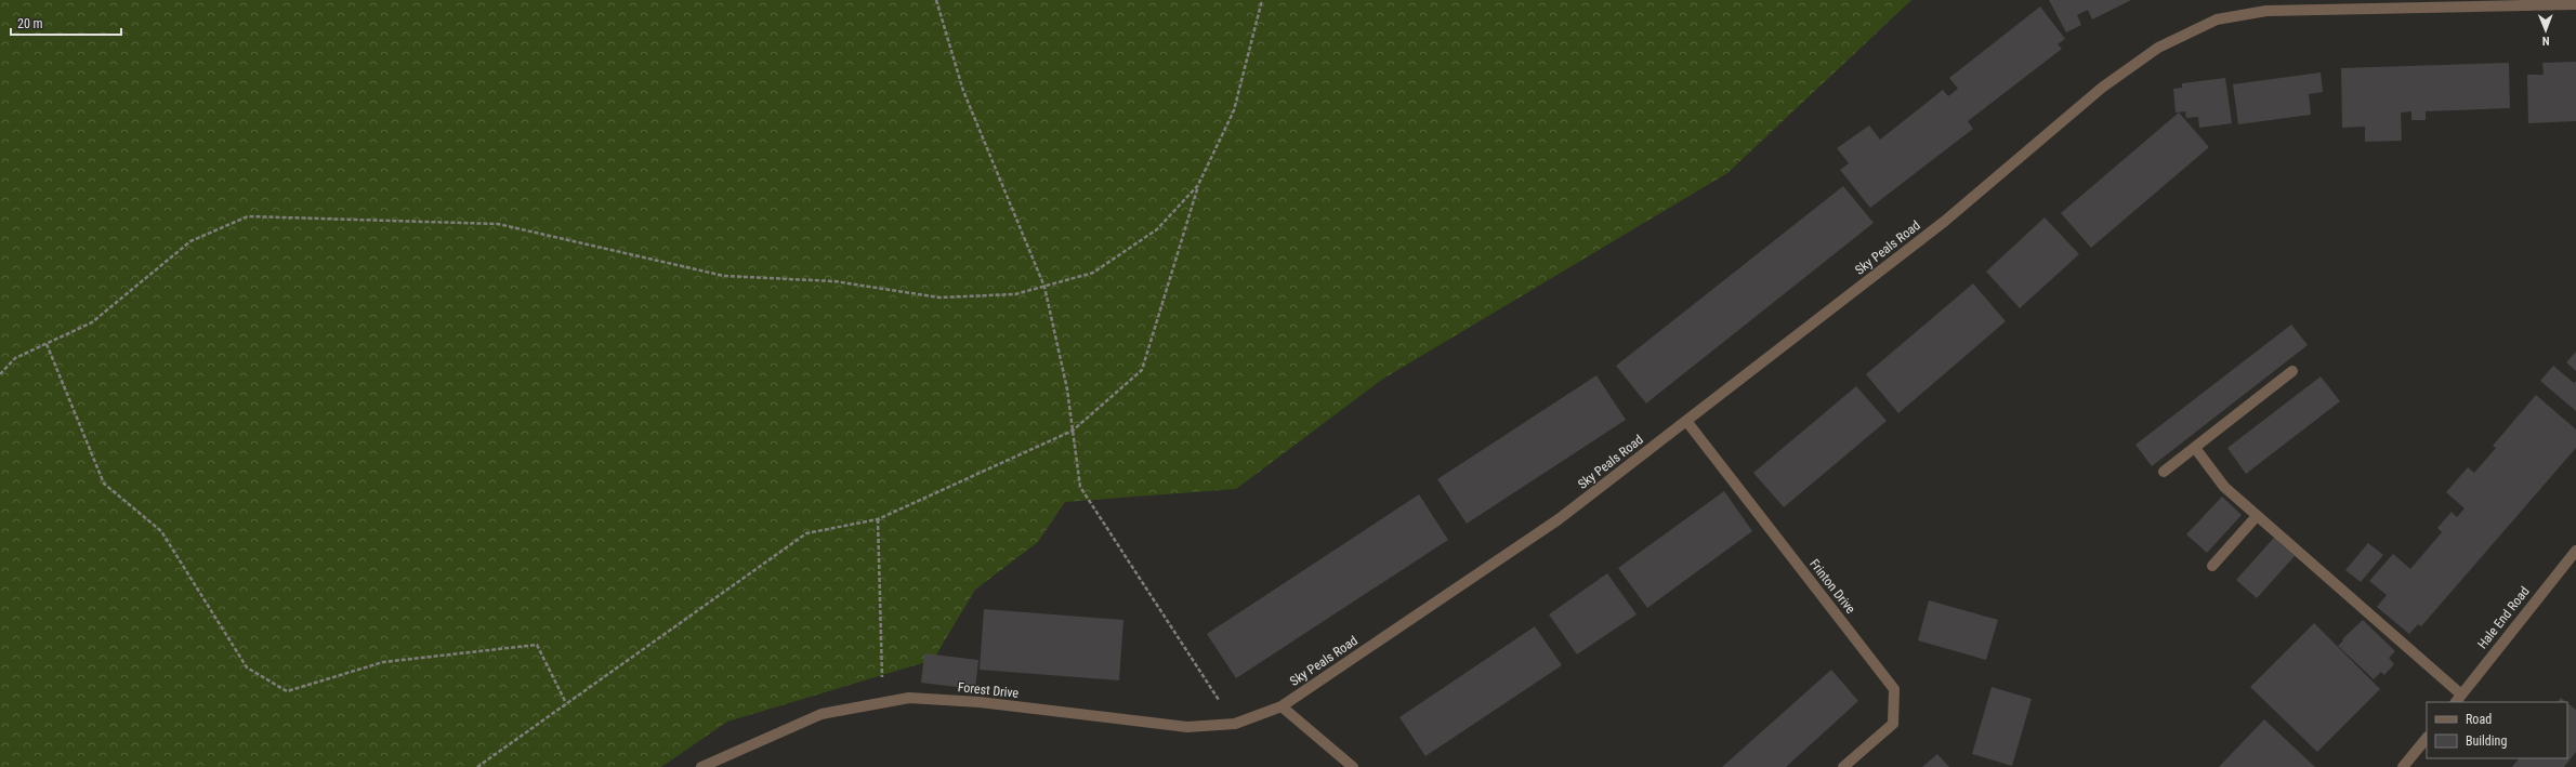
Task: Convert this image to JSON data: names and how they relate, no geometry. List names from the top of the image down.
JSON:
{
  "streets": {
    "street": [
      "Sky Peals Road",
      "Frinton Drive",
      "Hale End Road",
      "Forest Drive"
    ]
  },
  "crossings": [
    ["Sky Peals Road", "Frinton Drive"],
    ["Sky Peals Road", "Forest Drive"]
  ],
  "legend": ["Road", "Building"],
  "scale_bar": "20 m",
  "north": "bottom"
}
